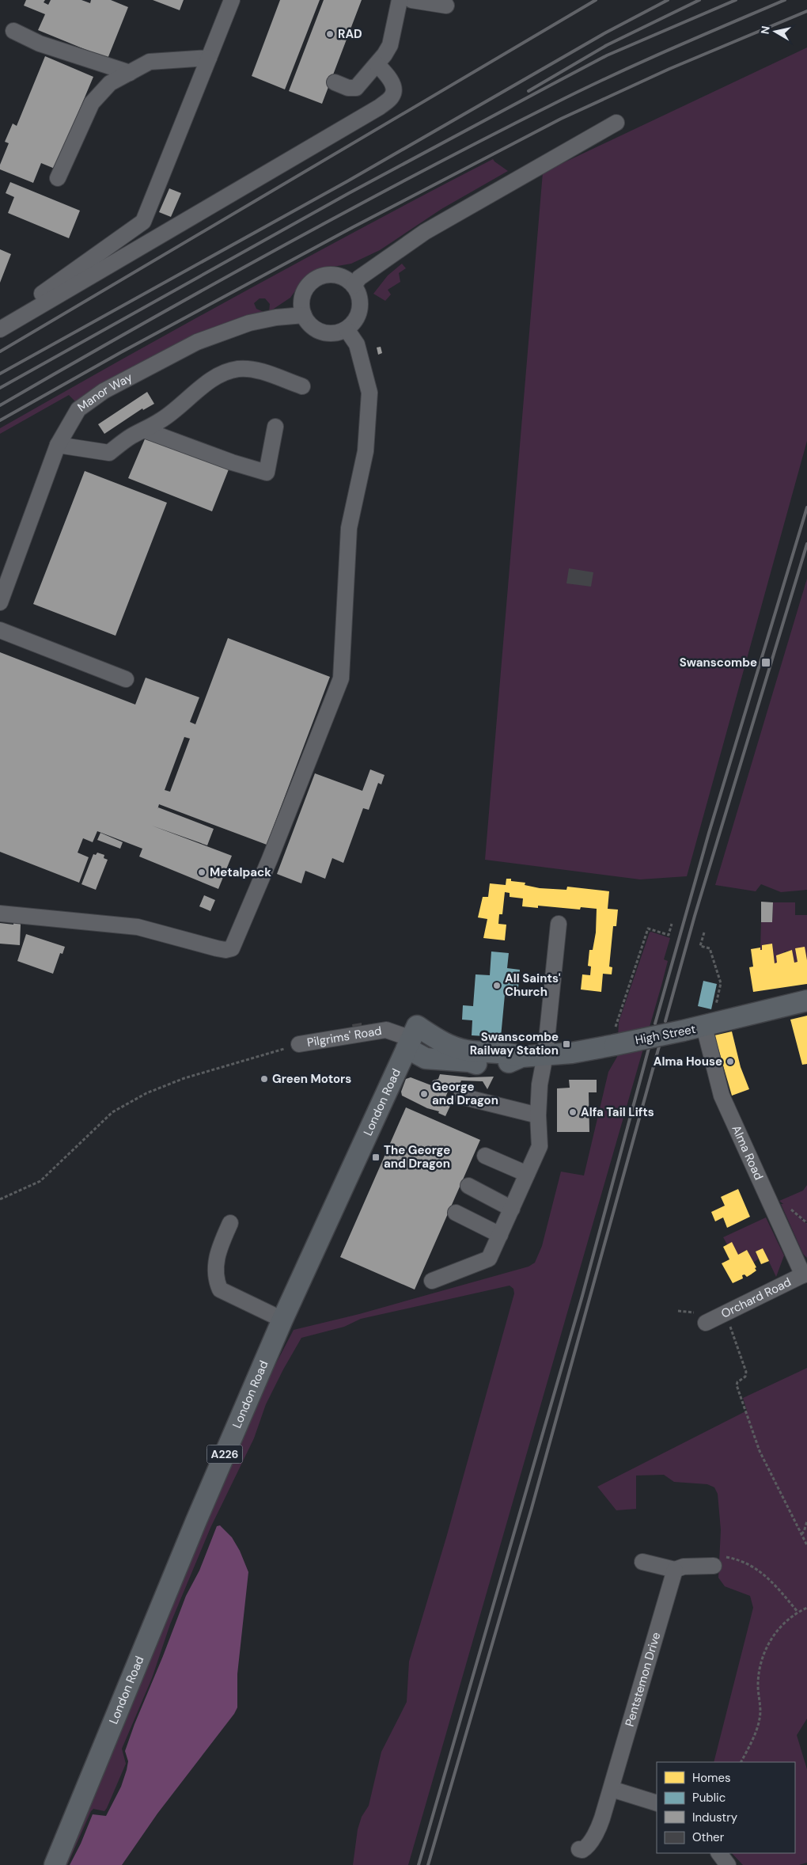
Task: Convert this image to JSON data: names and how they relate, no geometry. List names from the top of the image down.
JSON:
{
  "streets": {
    "main road": ["High Street", "London Road", "A226"],
    "street": [
      "Manor Way",
      "Pilgrims' Road",
      "Alma Road",
      "Orchard Road",
      "Pentstemon Drive"
    ]
  },
  "crossings": [
    ["High Street", "Pilgrims' Road"],
    ["High Street", "London Road"],
    ["High Street", "Alma Road"],
    ["Pilgrims' Road", "London Road"],
    ["Alma Road", "Orchard Road"]
  ],
  "places": {
    "other": [
      "RAD",
      "Metalpack",
      "All Saints' Church",
      "Alma House",
      "Green Motors",
      "George and Dragon",
      "Alfa Tail Lifts"
    ],
    "transit": ["Swanscombe", "Swanscombe Railway Station", "The George and Dragon"]
  },
  "legend": [
    "Homes",
    "Public",
    "Industry",
    "Other"
  ],
  "north": "left"
}
